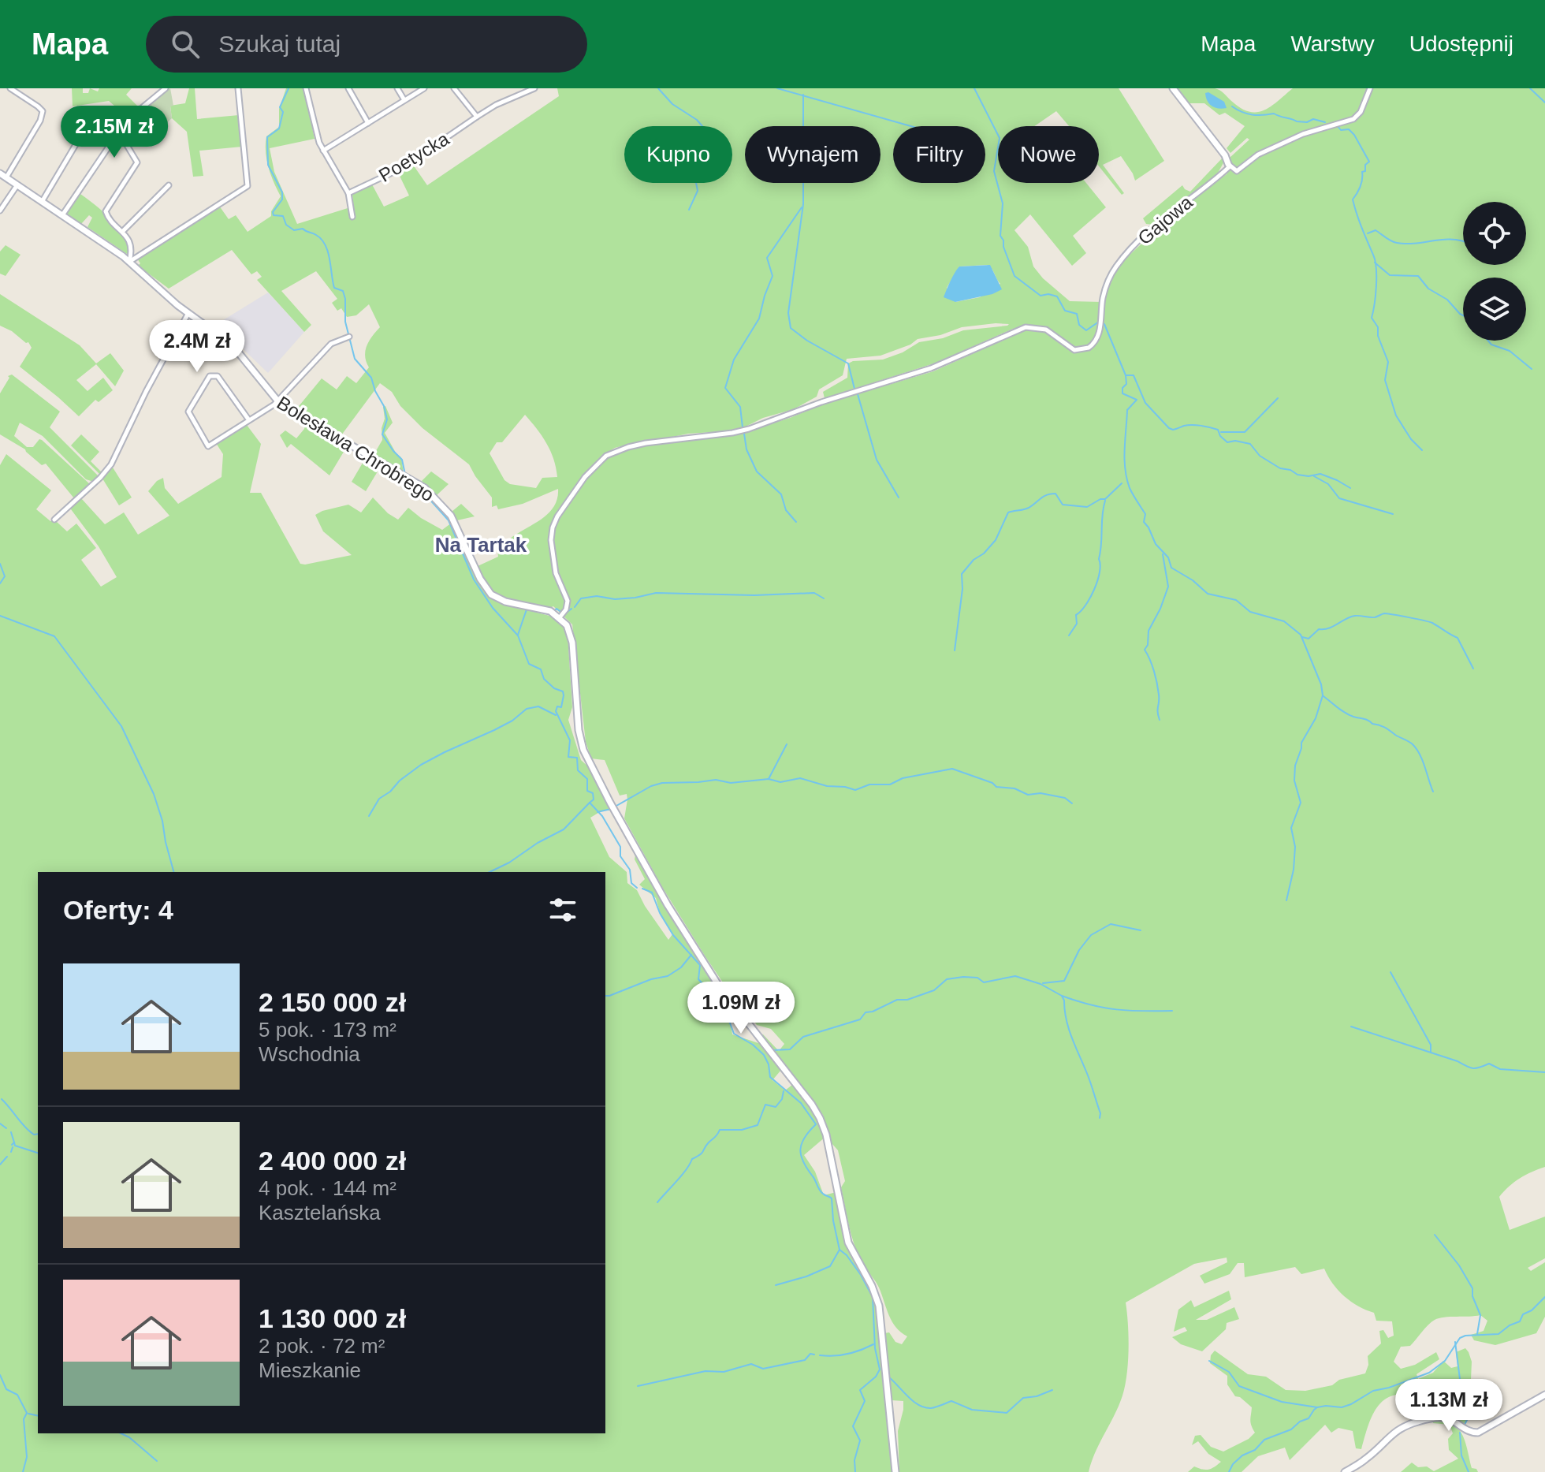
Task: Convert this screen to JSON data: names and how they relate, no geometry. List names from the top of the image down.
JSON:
{
  "streets": {
    "street": ["Poetycka", "Gajowa", "Bolesława Chrobrego"]
  },
  "crossings": [
    ["Gajowa", "Bolesława Chrobrego"]
  ],
  "districts": ["Na Tartak"],
  "page": {
    "header": "Mapa",
    "search": "Szukaj tutaj",
    "nav": ["Mapa", "Warstwy", "Udostępnij"],
    "price": [
      "2.15M zł",
      "2.4M zł",
      "1.09M zł",
      "1.13M zł"
    ],
    "chip": [
      "Kupno",
      "Wynajem",
      "Filtry",
      "Nowe"
    ],
    "heading": "Oferty: 4",
    "list": [
      {
        "name": "2 150 000 zł",
        "note": "5 pok. · 173 m² · Wschodnia"
      },
      {
        "name": "2 400 000 zł",
        "note": "4 pok. · 144 m² · Kasztelańska"
      },
      {
        "name": "1 130 000 zł",
        "note": "2 pok. · 72 m² · Mieszkanie"
      }
    ]
  }
}
